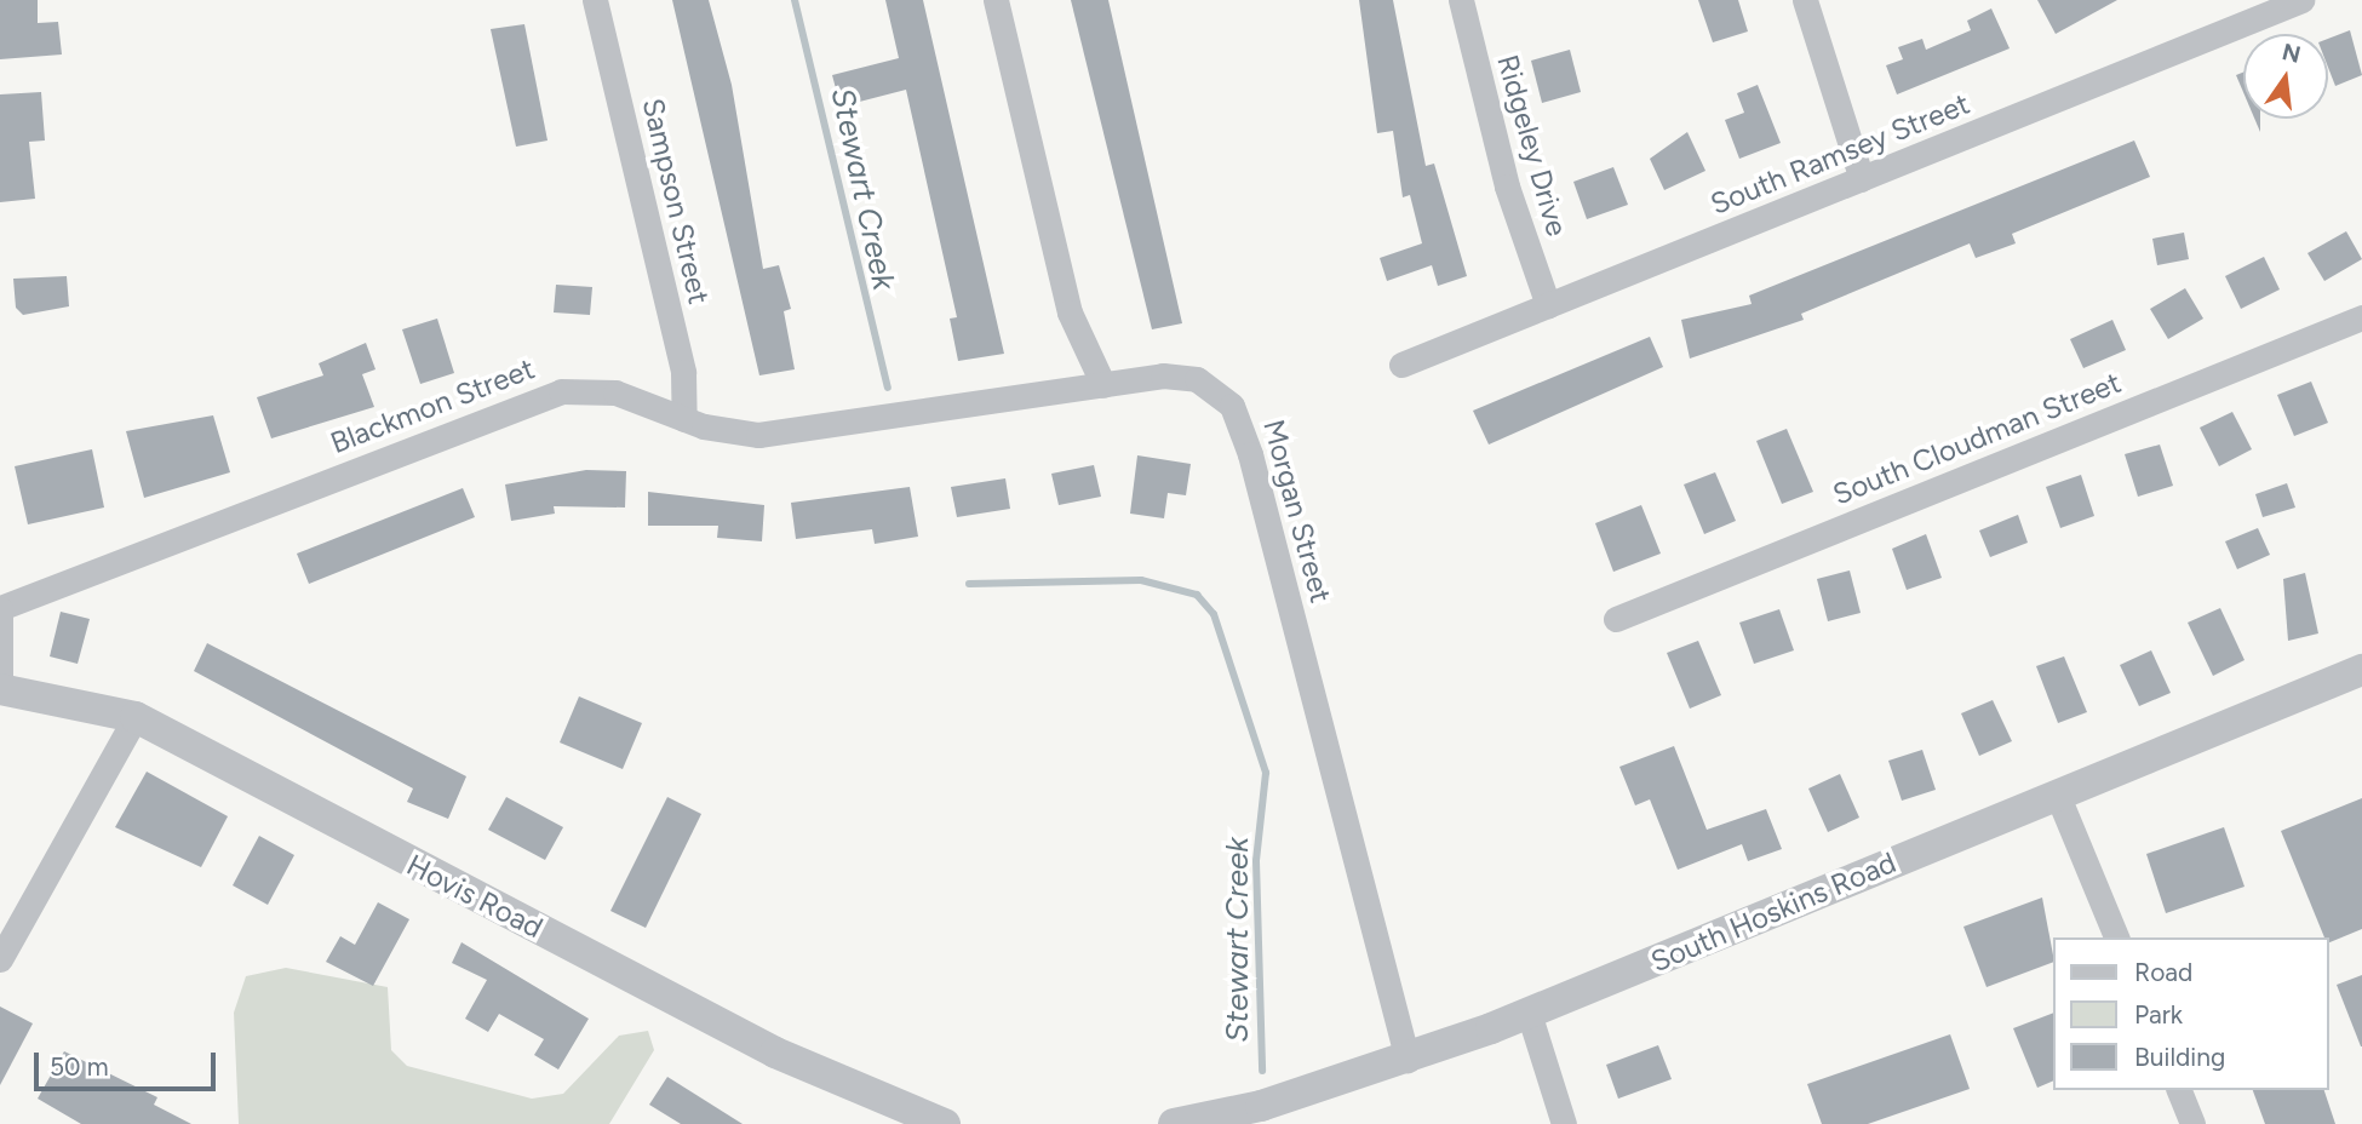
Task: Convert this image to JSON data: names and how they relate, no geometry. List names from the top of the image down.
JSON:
{
  "streets": {
    "street": [
      "Ridgeley Drive",
      "South Ramsey Street",
      "Sampson Street",
      "Blackmon Street",
      "South Cloudman Street",
      "Morgan Street",
      "Hovis Road",
      "South Hoskins Road"
    ]
  },
  "crossings": [
    ["Ridgeley Drive", "South Ramsey Street"],
    ["Sampson Street", "Blackmon Street"],
    ["Blackmon Street", "Morgan Street"],
    ["Morgan Street", "South Hoskins Road"]
  ],
  "water": ["Stewart Creek"],
  "legend": ["Road", "Park", "Building"],
  "scale_bar": "50 m",
  "north": "top"
}
